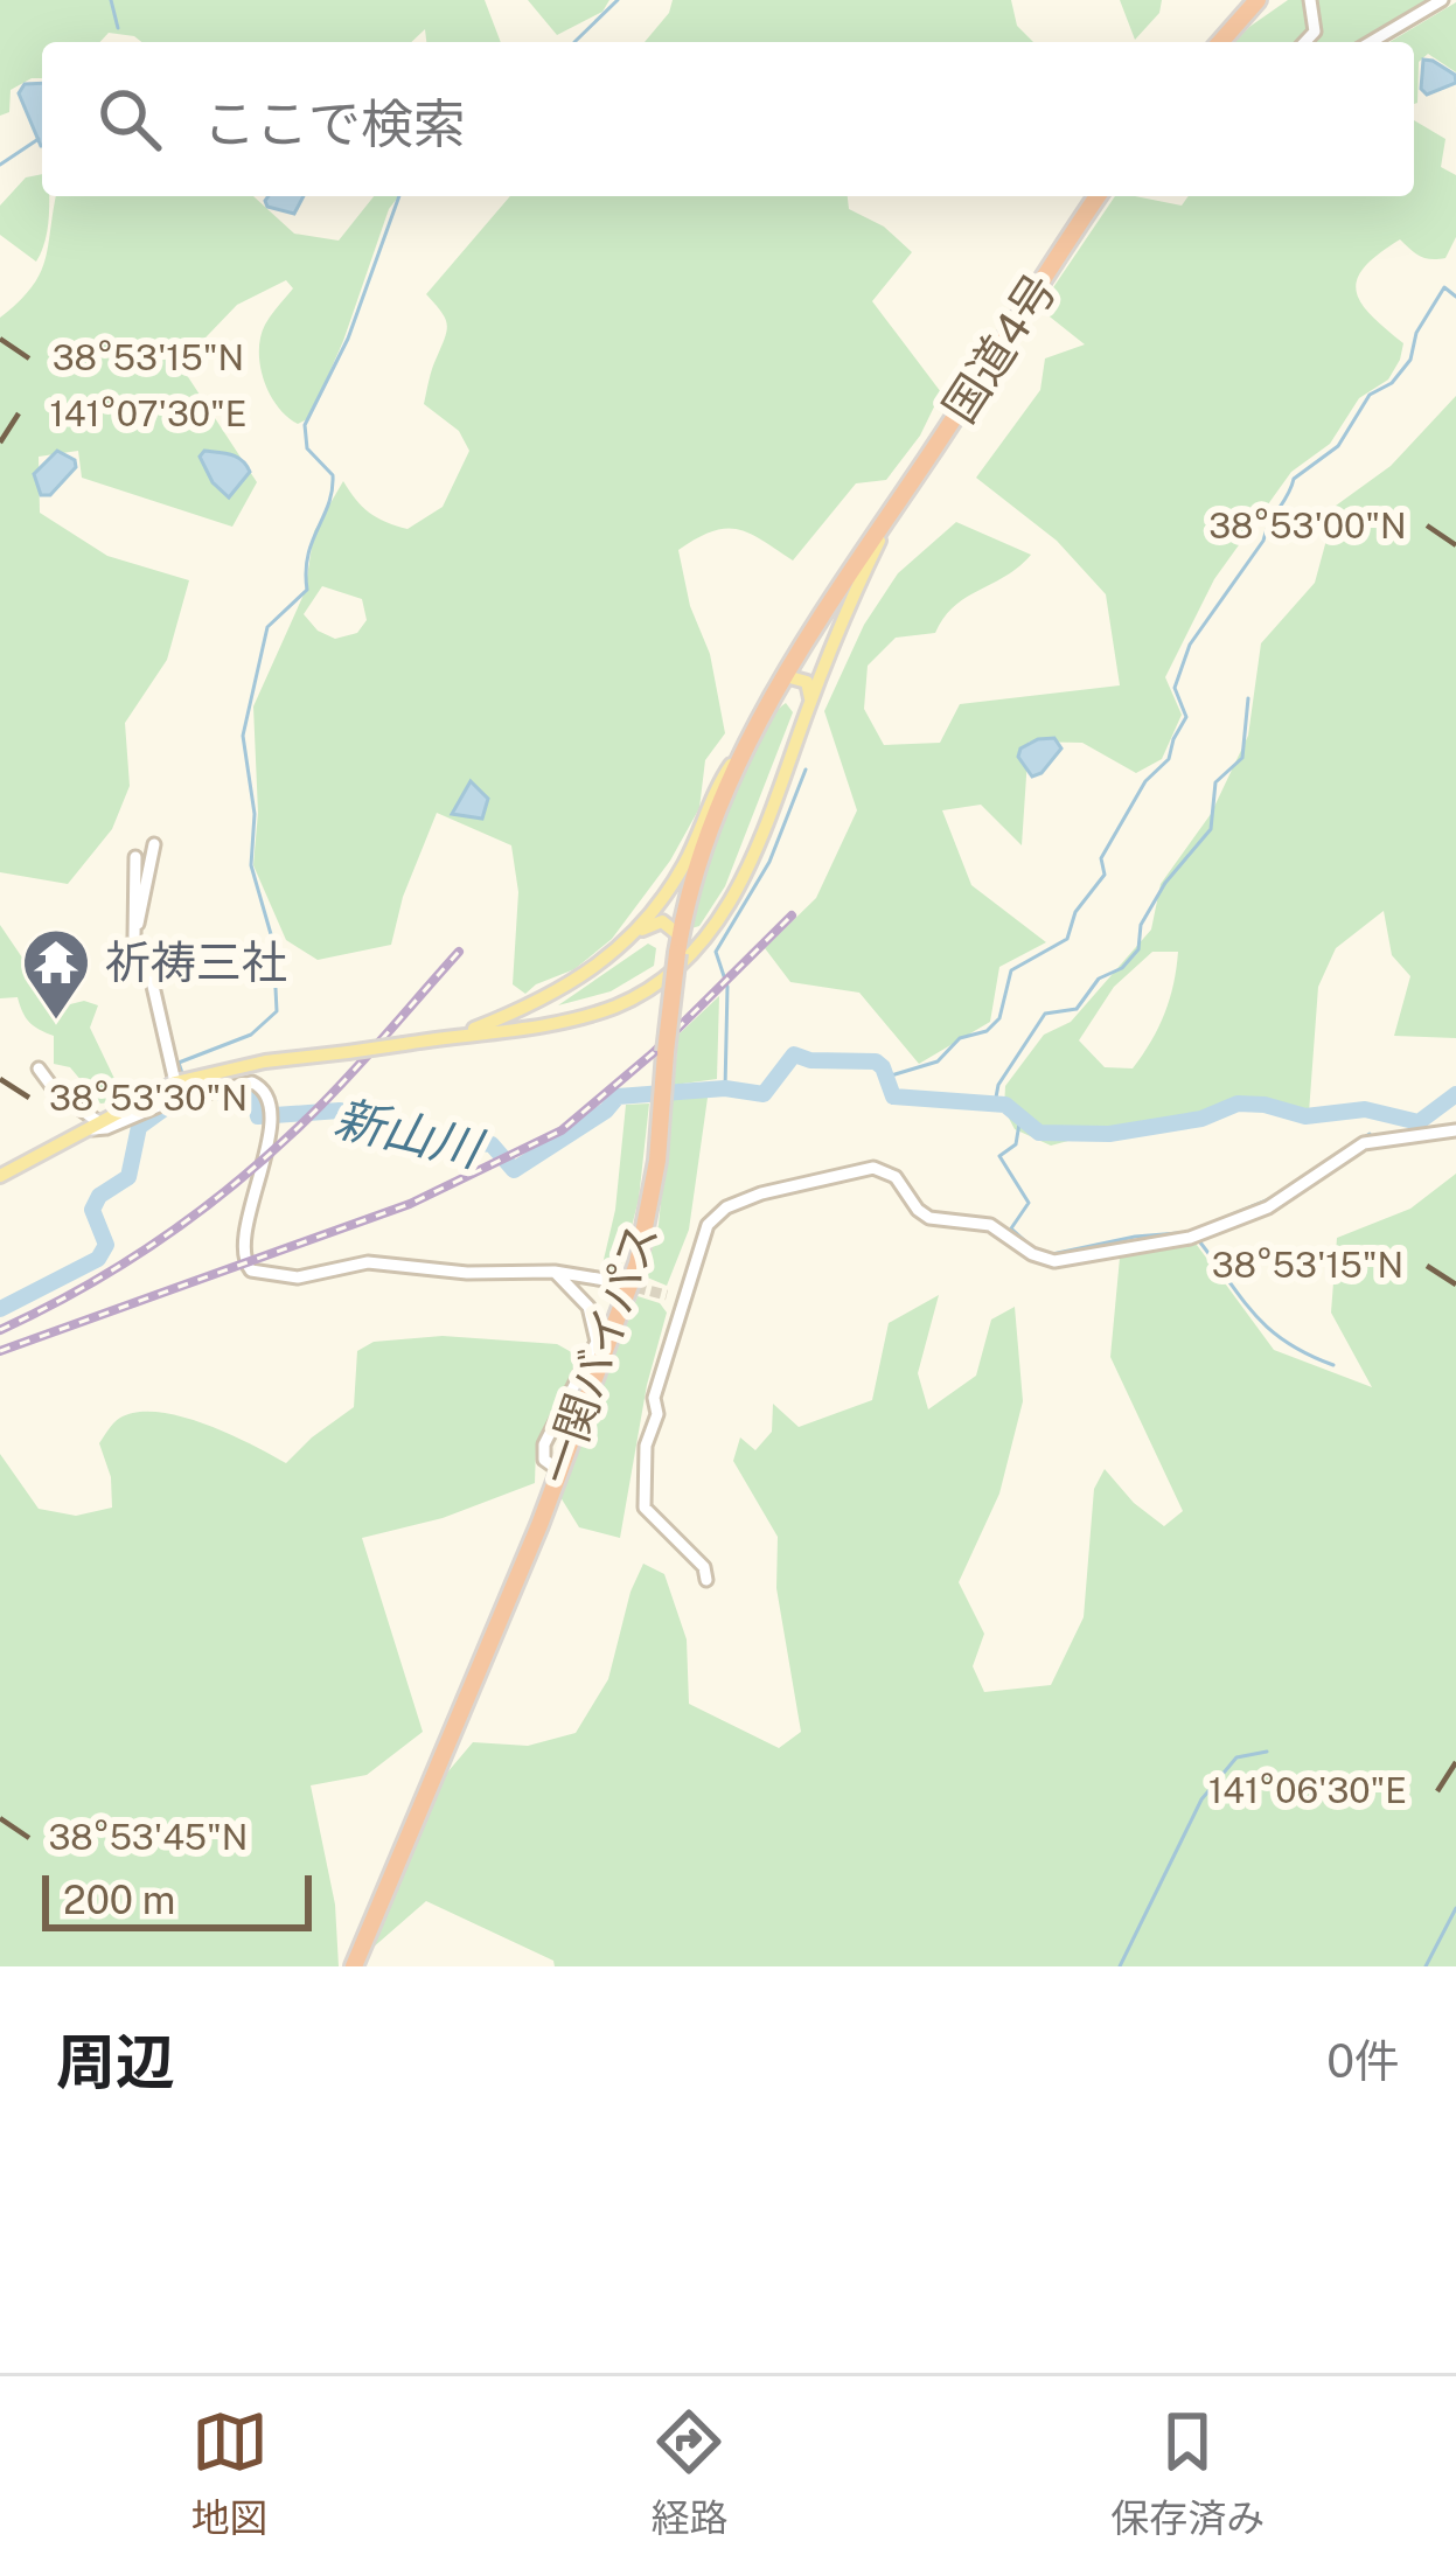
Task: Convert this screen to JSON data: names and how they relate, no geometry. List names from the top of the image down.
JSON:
{
  "streets": {
    "highway": ["国道4号", "一関バイパス"]
  },
  "crossings": [
    ["国道4号", "一関バイパス"]
  ],
  "water": ["新山川"],
  "places": {
    "temple": ["祈祷三社"]
  },
  "scale_bar": "200 m",
  "page": {
    "search": "ここで検索",
    "scale": "200 m",
    "heading": ["周辺", "0件"],
    "nav": ["地図", "経路", "保存済み"]
  },
  "coordinates": [
    "38°53'15\"N",
    "141°07'30\"E",
    "38°53'00\"N",
    "38°53'30\"N",
    "141°06'30\"E",
    "38°53'45\"N"
  ]
}
